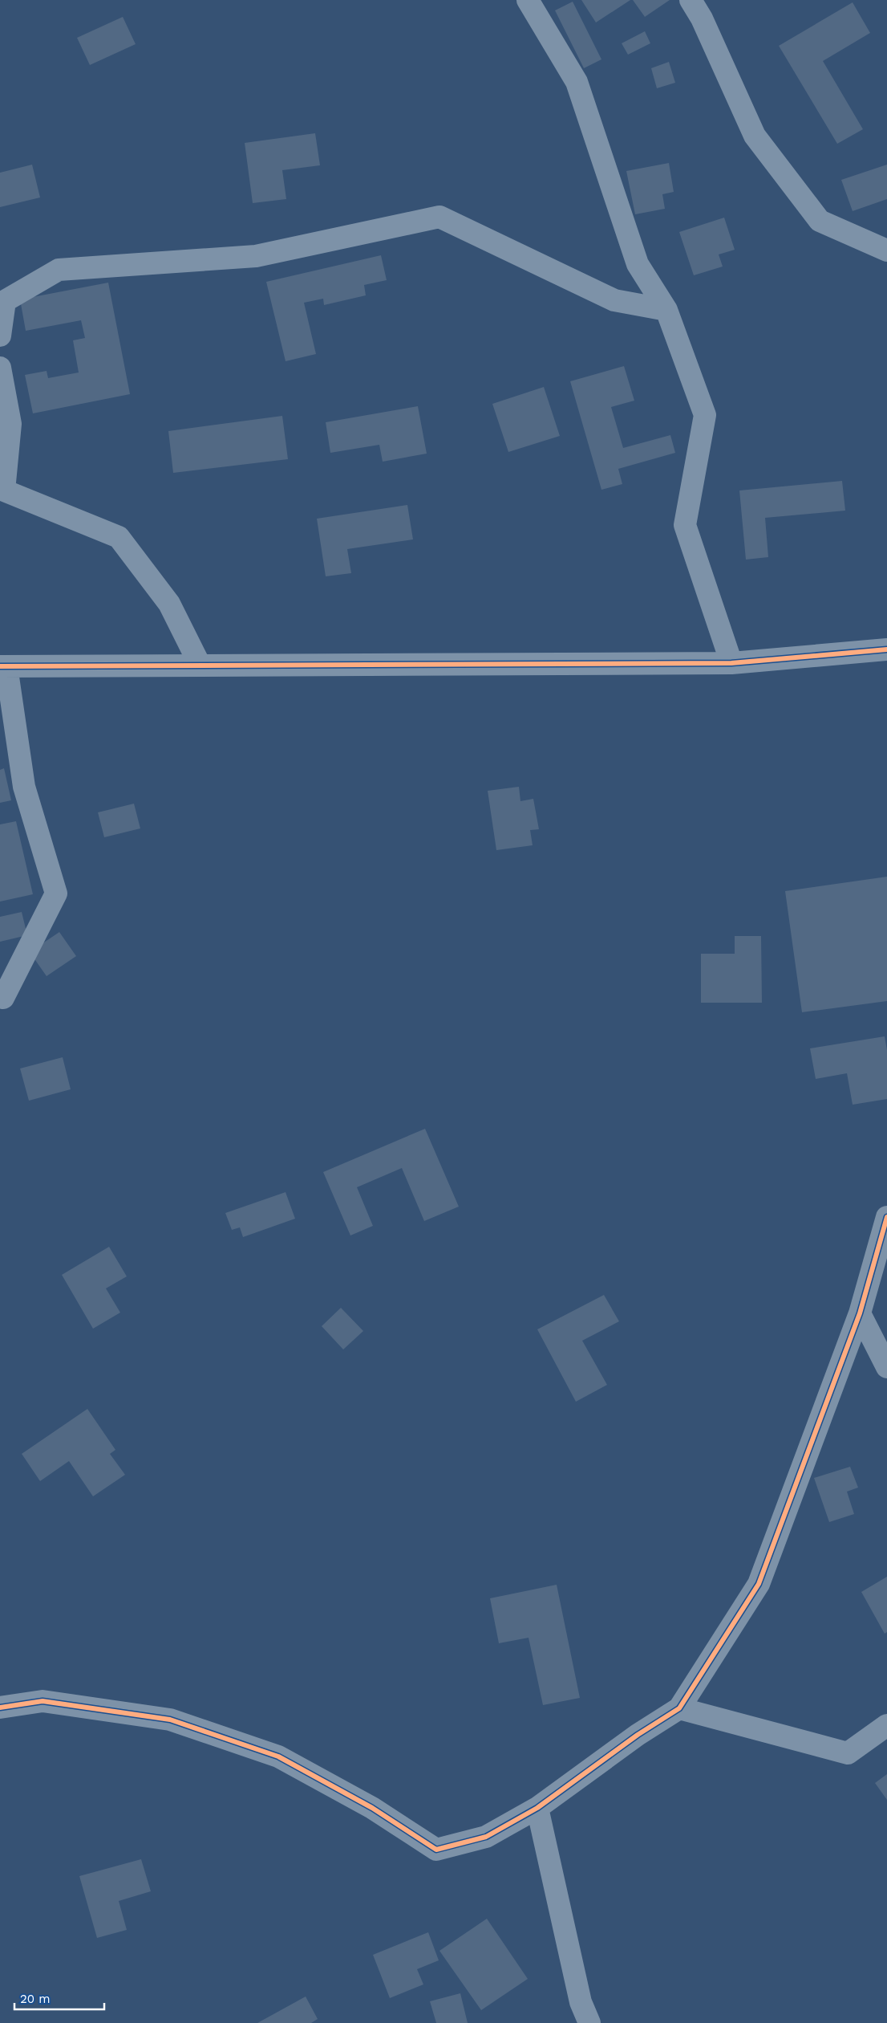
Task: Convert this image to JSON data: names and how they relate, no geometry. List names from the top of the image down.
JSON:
{
  "scale_bar": "20 m"
}
